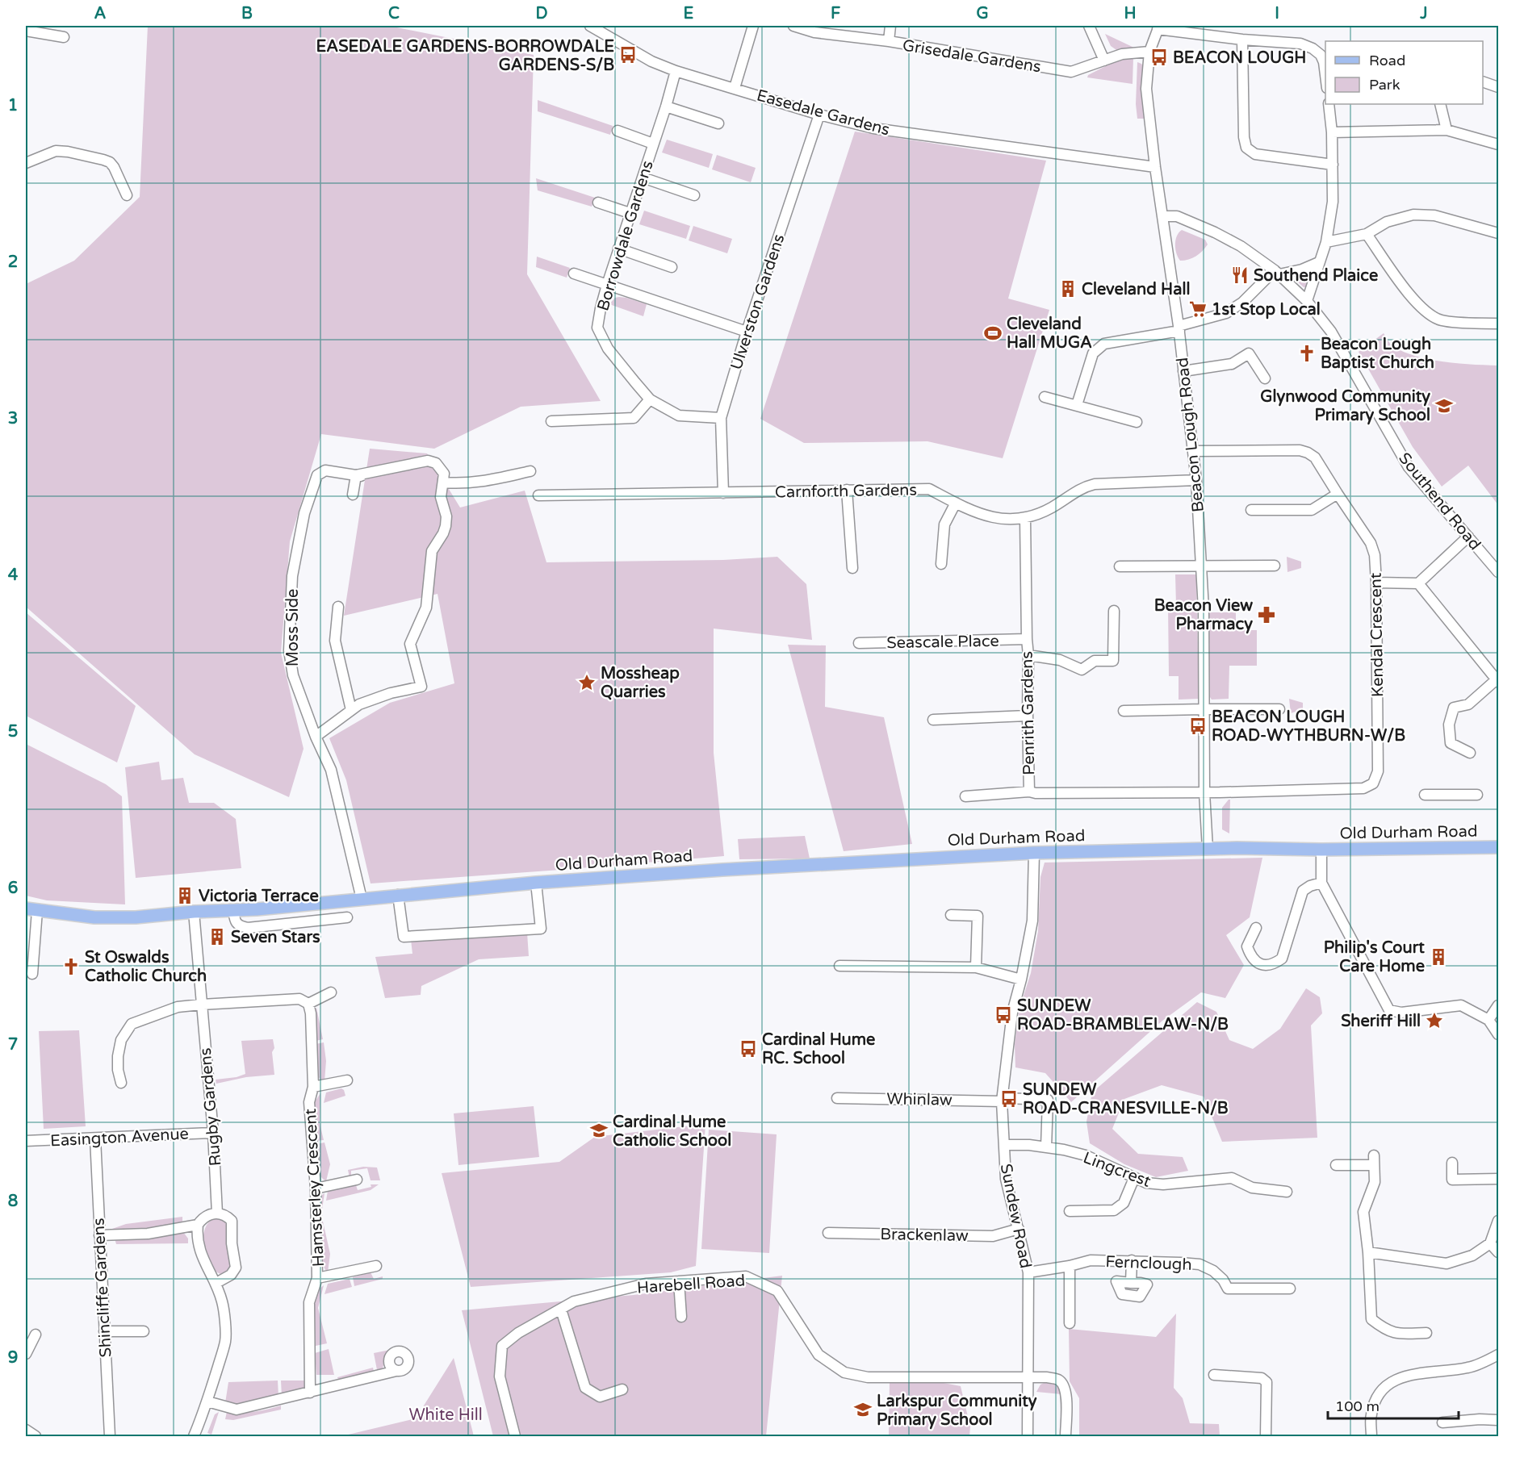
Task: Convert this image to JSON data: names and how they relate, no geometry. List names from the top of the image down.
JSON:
{
  "streets": {
    "main road": ["Old Durham Road"],
    "street": [
      "Grisedale Gardens",
      "Easedale Gardens",
      "Borrowdale Gardens",
      "Ulverston Gardens",
      "Beacon Lough Road",
      "Carnforth Gardens",
      "Southend Road",
      "Moss Side",
      "Kendal Crescent",
      "Seascale Place",
      "Penrith Gardens",
      "Whinlaw",
      "Rugby Gardens",
      "Easington Avenue",
      "Lingcrest",
      "Hamsterley Crescent",
      "Sundew Road",
      "Brackenlaw",
      "Fernclough",
      "Harebell Road",
      "Shincliffe Gardens"
    ]
  },
  "crossings": [
    ["Grisedale Gardens", "Beacon Lough Road"],
    ["Easedale Gardens", "Borrowdale Gardens"],
    ["Easedale Gardens", "Ulverston Gardens"],
    ["Easedale Gardens", "Beacon Lough Road"],
    ["Borrowdale Gardens", "Ulverston Gardens"],
    ["Ulverston Gardens", "Carnforth Gardens"],
    ["Beacon Lough Road", "Carnforth Gardens"],
    ["Beacon Lough Road", "Southend Road"],
    ["Beacon Lough Road", "Kendal Crescent"],
    ["Beacon Lough Road", "Penrith Gardens"],
    ["Beacon Lough Road", "Old Durham Road"],
    ["Carnforth Gardens", "Penrith Gardens"],
    ["Moss Side", "Old Durham Road"],
    ["Kendal Crescent", "Penrith Gardens"],
    ["Seascale Place", "Penrith Gardens"],
    ["Old Durham Road", "Rugby Gardens"],
    ["Old Durham Road", "Sundew Road"],
    ["Whinlaw", "Lingcrest"],
    ["Whinlaw", "Sundew Road"],
    ["Rugby Gardens", "Easington Avenue"],
    ["Easington Avenue", "Shincliffe Gardens"],
    ["Lingcrest", "Sundew Road"],
    ["Sundew Road", "Brackenlaw"],
    ["Sundew Road", "Fernclough"],
    ["Sundew Road", "Harebell Road"]
  ],
  "parks": ["White Hill"],
  "places": {
    "bus stop": [
      "EASEDALE GARDENS-BORROWDALE GARDENS-S/B",
      "BEACON LOUGH",
      "BEACON LOUGH ROAD-WYTHBURN-W/B",
      "SUNDEW ROAD-BRAMBLELAW-N/B",
      "Cardinal Hume RC. School",
      "SUNDEW ROAD-CRANESVILLE-N/B"
    ],
    "restaurant": ["Southend Plaice"],
    "building": [
      "Cleveland Hall",
      "Victoria Terrace",
      "Seven Stars",
      "Philip's Court Care Home"
    ],
    "supermarket": ["1st Stop Local"],
    "sports": ["Cleveland Hall MUGA"],
    "church": ["Beacon Lough Baptist Church", "St Oswalds Catholic Church"],
    "school or university": ["Glynwood Community Primary School", "Cardinal Hume Catholic School", "Larkspur Community Primary School"],
    "pharmacy": ["Beacon View Pharmacy"],
    "place": ["Mossheap Quarries", "Sheriff Hill"]
  },
  "legend": ["Road", "Park"],
  "scale_bar": "100 m",
  "grid": {
    "columns": [
      "A",
      "B",
      "C",
      "D",
      "E",
      "F",
      "G",
      "H",
      "I",
      "J"
    ],
    "rows": [
      "1",
      "2",
      "3",
      "4",
      "5",
      "6",
      "7",
      "8",
      "9"
    ]
  }
}
